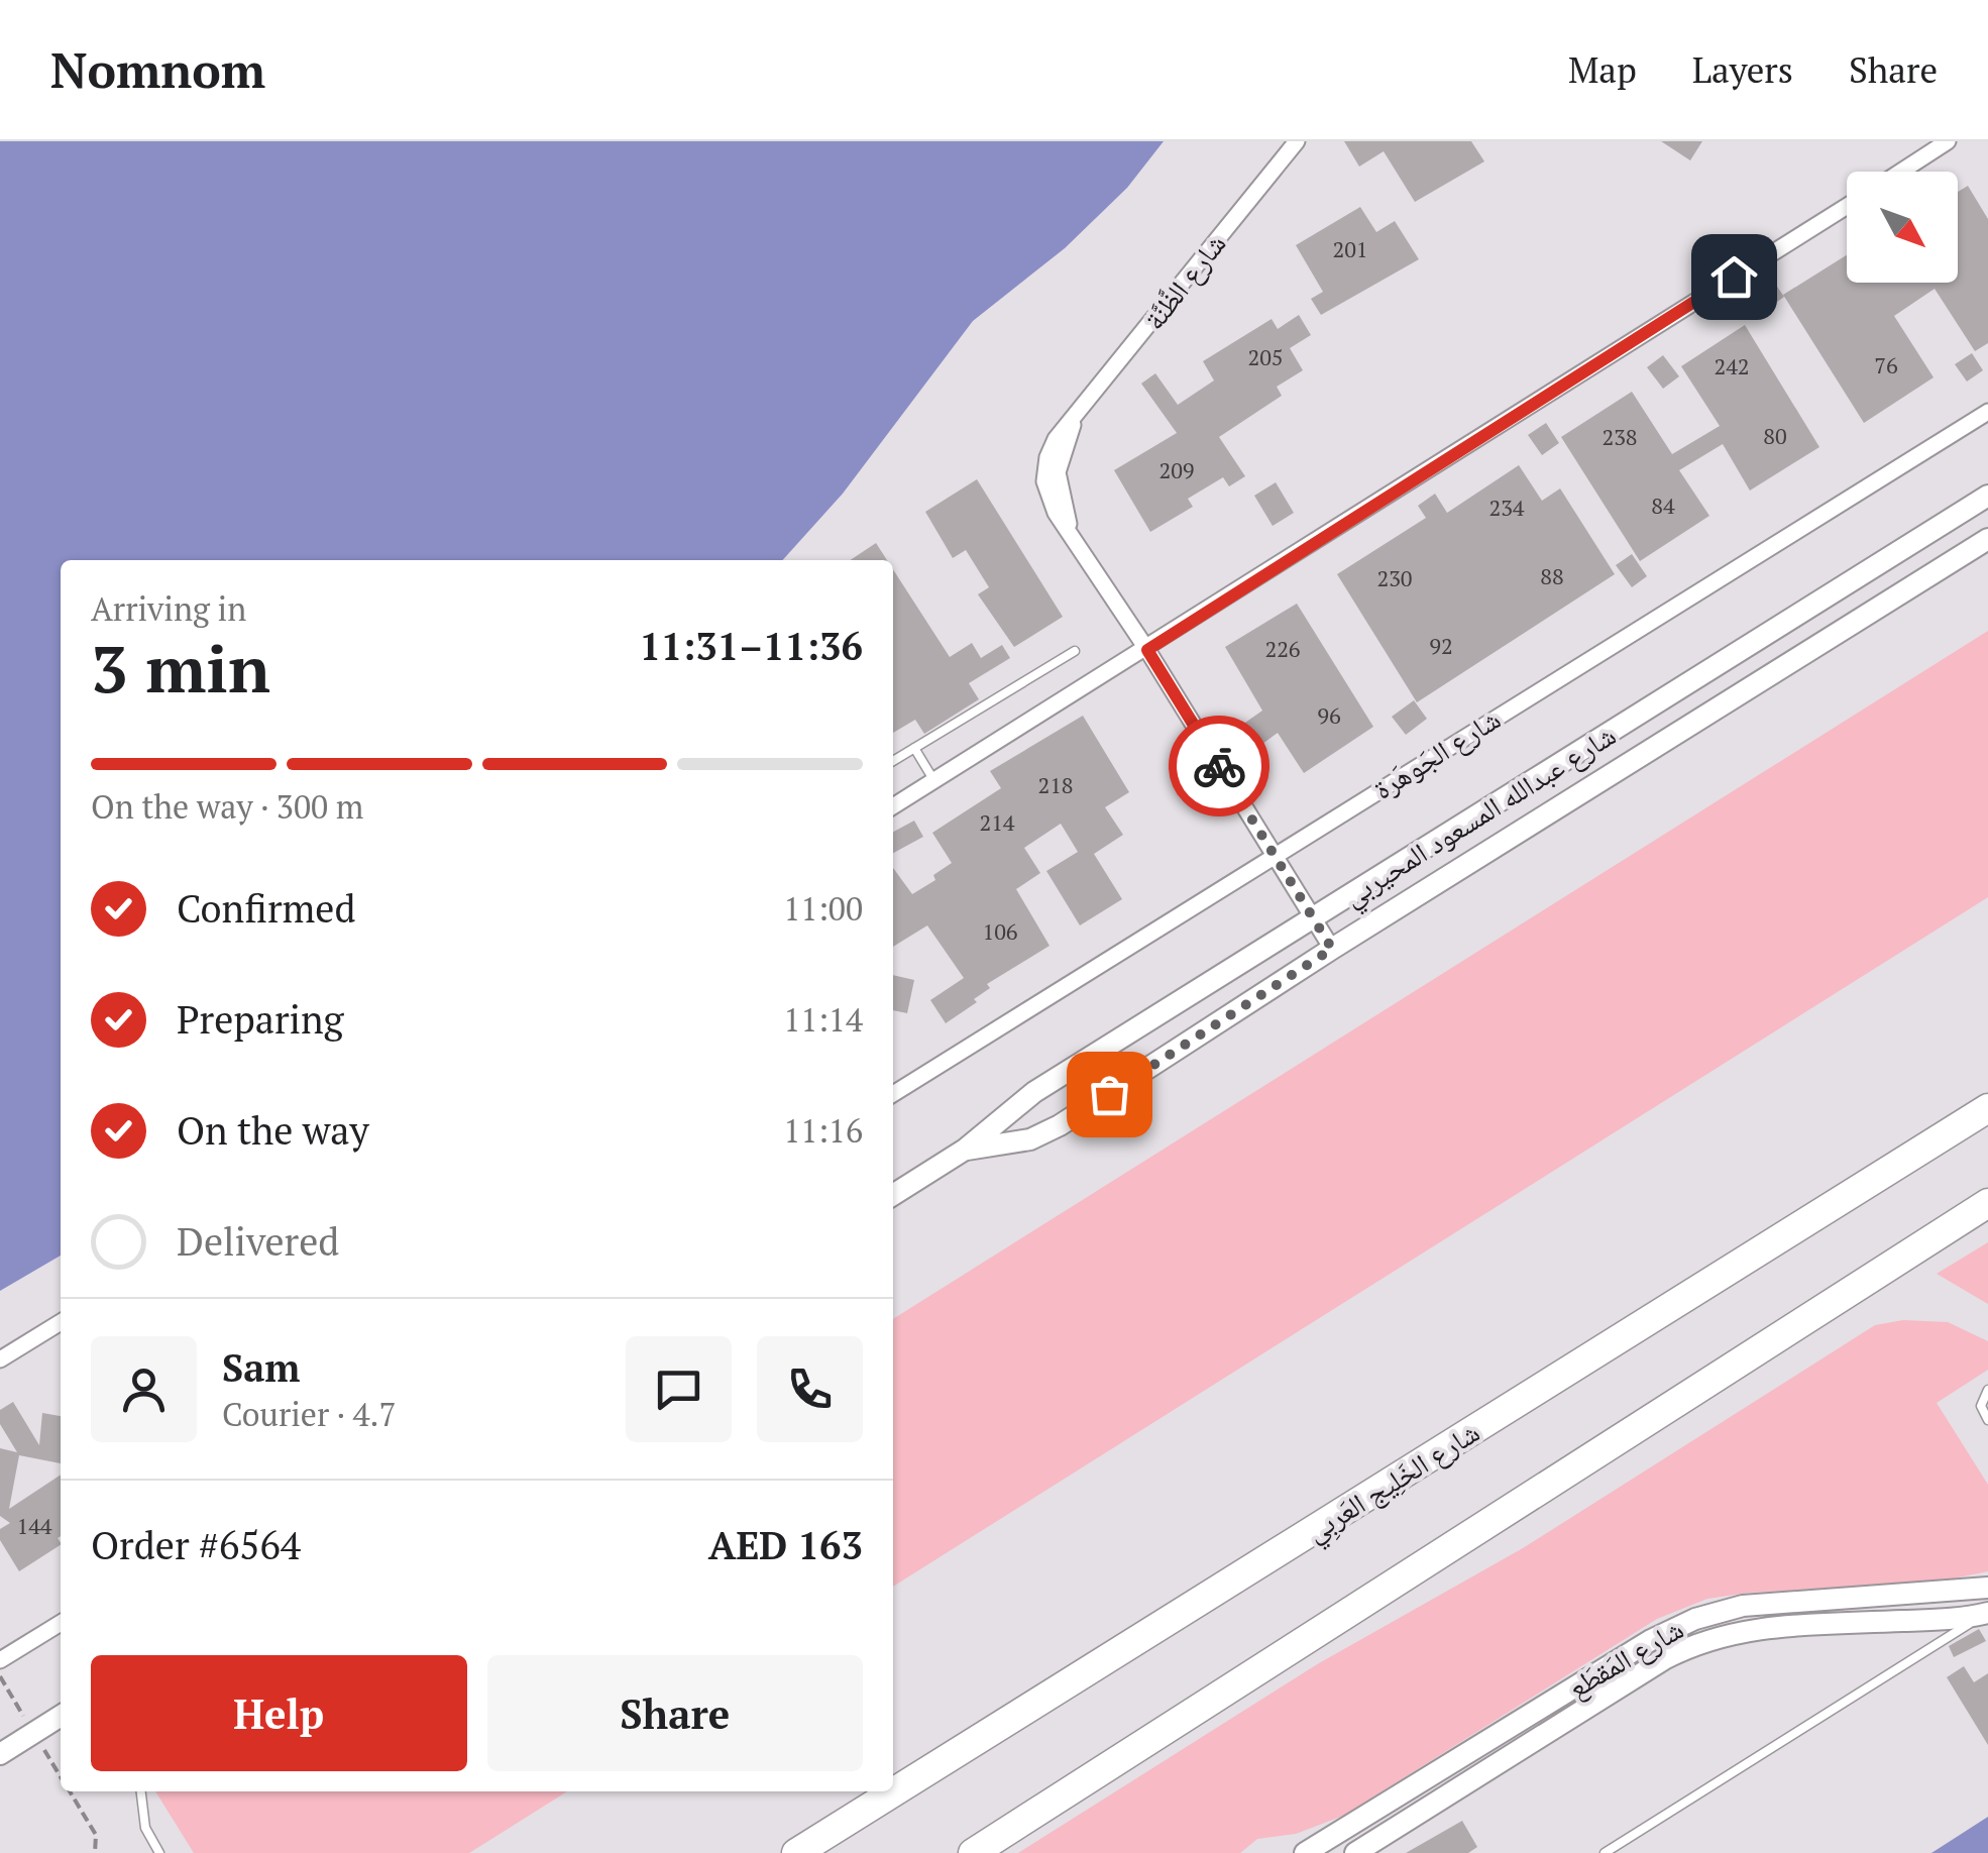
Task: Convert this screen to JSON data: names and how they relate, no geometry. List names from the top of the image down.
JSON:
{
  "streets": {
    "highway": ["شارع الخَلِيج العَربِي"],
    "street": [
      "شارع الظَّنَّة",
      "شارع الجَوهَرة",
      "شارع عبدالله المسعود المحيربي",
      "شارع المَقطَع"
    ]
  },
  "crossings": [
    ["شارع الظَّنَّة", "شارع الجَوهَرة"],
    ["شارع الظَّنَّة", "شارع عبدالله المسعود المحيربي"]
  ],
  "house_numbers": [
    "201",
    "205",
    "76",
    "242",
    "80",
    "238",
    "209",
    "84",
    "234",
    "88",
    "230",
    "92",
    "226",
    "96",
    "218",
    "214",
    "106",
    "144"
  ],
  "north": "bottom right",
  "page": {
    "header": "Nomnom",
    "nav": ["Map", "Layers", "Share"],
    "heading": ["3 min", "Arriving in", "11:31–11:36"],
    "panel": [
      "Sam",
      "Courier · 4.7",
      "Order #6564",
      "AED 163"
    ],
    "bar": "On the way · 300 m",
    "list": [
      ["Confirmed", "11:00"],
      ["Preparing", "11:14"],
      ["On the way", "11:16"],
      "Delivered"
    ],
    "buttons": ["Help", "Share"]
  }
}
